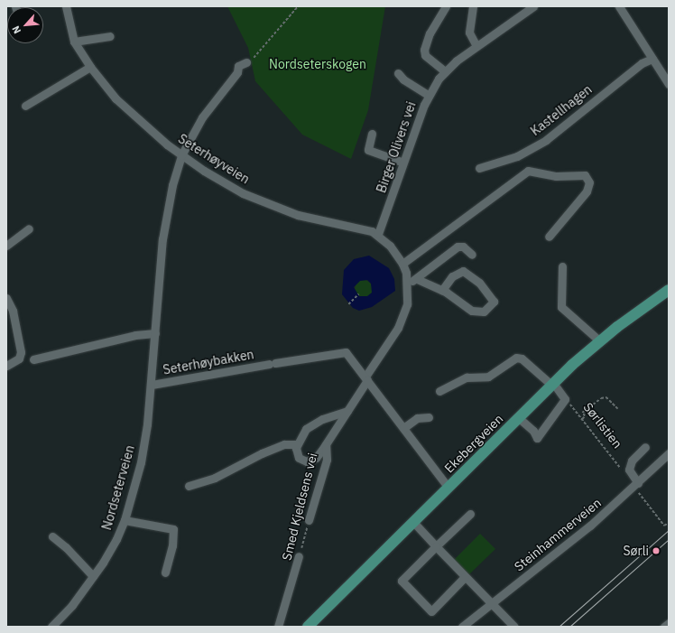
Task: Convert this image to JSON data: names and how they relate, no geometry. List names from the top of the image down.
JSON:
{
  "streets": {
    "main road": ["Ekebergveien"],
    "street": [
      "Kastellhagen",
      "Birger Olivers vei",
      "Seterhøyveien",
      "Seterhøybakken",
      "Sørlistien",
      "Nordseterveien",
      "Smed Kjeldsens vei",
      "Steinhammerveien"
    ]
  },
  "crossings": [
    ["Birger Olivers vei", "Seterhøyveien"],
    ["Seterhøyveien", "Nordseterveien"],
    ["Seterhøybakken", "Ekebergveien"],
    ["Seterhøybakken", "Nordseterveien"],
    ["Seterhøybakken", "Smed Kjeldsens vei"],
    ["Sørlistien", "Ekebergveien"]
  ],
  "parks": ["Nordseterskogen"],
  "places": ["Sørli"],
  "north": "bottom left"
}
